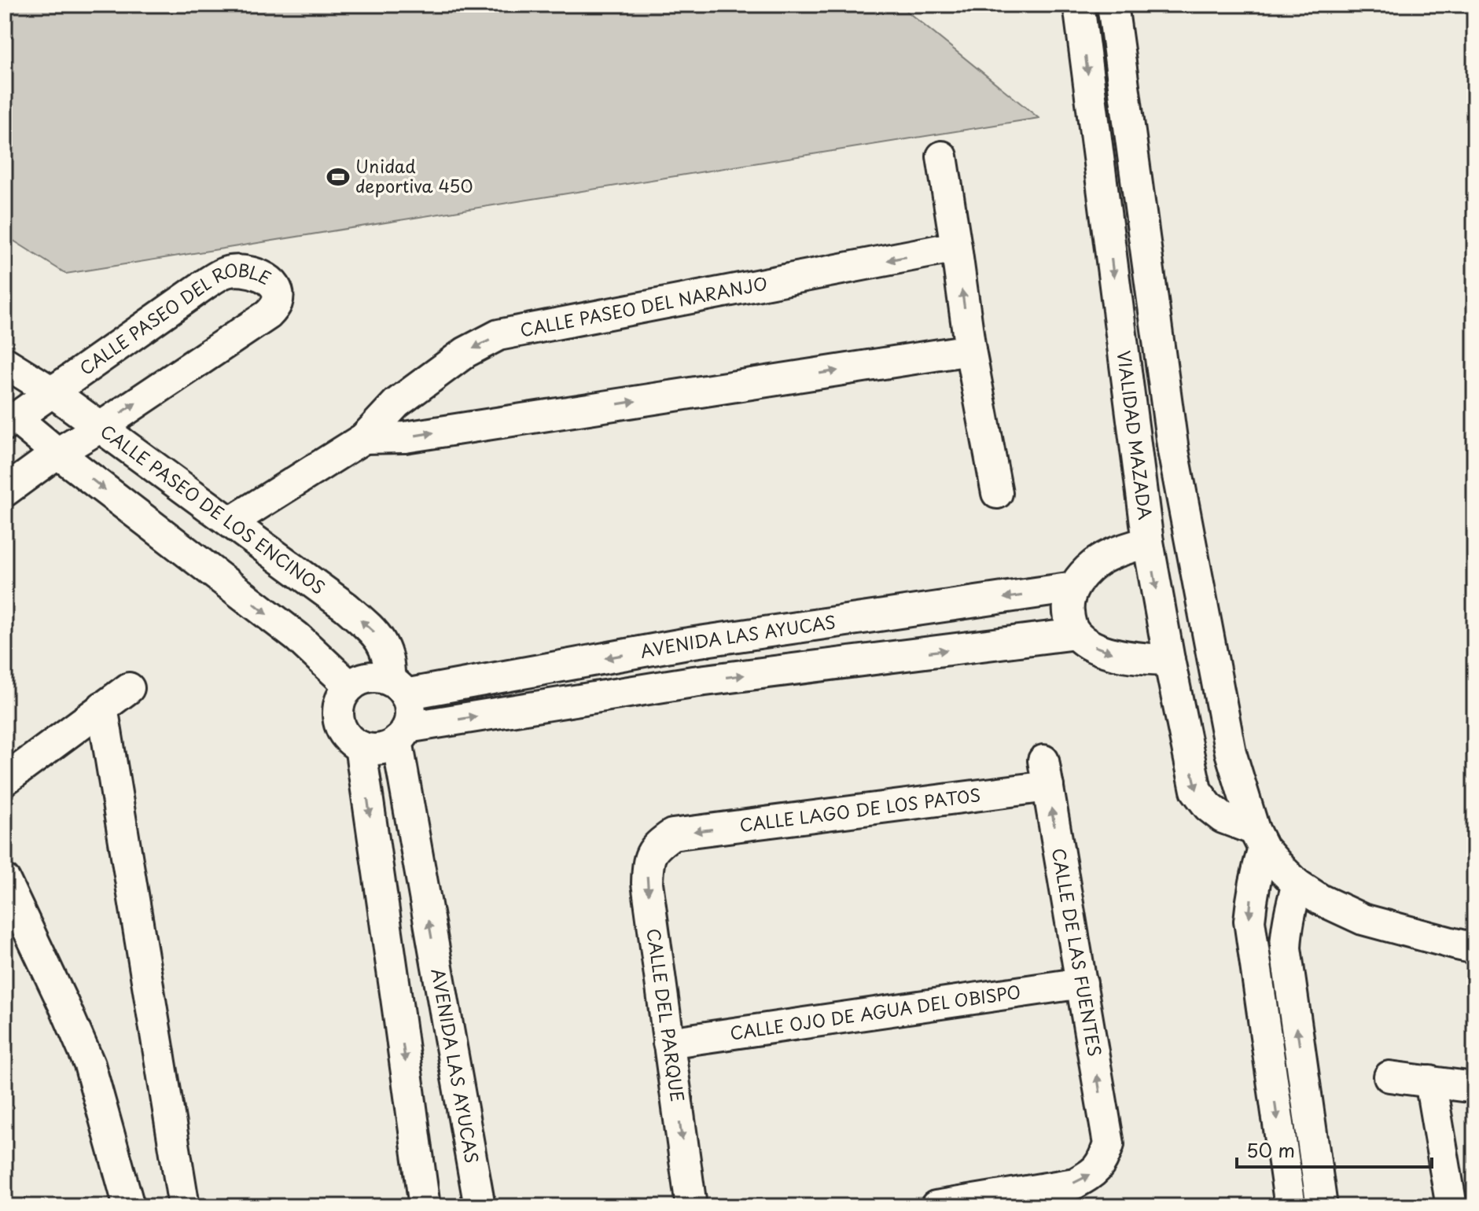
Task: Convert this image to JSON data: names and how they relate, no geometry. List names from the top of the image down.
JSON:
{
  "streets": {
    "street": [
      "CALLE PASEO DEL NARANJO",
      "CALLE PASEO DEL ROBLE",
      "VIALIDAD MAZADA",
      "CALLE PASEO DE LOS ENCINOS",
      "AVENIDA LAS AYUCAS",
      "CALLE LAGO DE LOS PATOS",
      "CALLE DE LAS FUENTES",
      "CALLE OJO DE AGUA DEL OBISPO",
      "CALLE DEL PARQUE"
    ]
  },
  "crossings": [
    ["CALLE PASEO DEL NARANJO", "CALLE PASEO DE LOS ENCINOS"],
    ["CALLE PASEO DEL ROBLE", "CALLE PASEO DE LOS ENCINOS"],
    ["CALLE PASEO DE LOS ENCINOS", "AVENIDA LAS AYUCAS"],
    ["CALLE LAGO DE LOS PATOS", "CALLE DE LAS FUENTES"],
    ["CALLE LAGO DE LOS PATOS", "CALLE DEL PARQUE"],
    ["CALLE DE LAS FUENTES", "CALLE OJO DE AGUA DEL OBISPO"],
    ["CALLE OJO DE AGUA DEL OBISPO", "CALLE DEL PARQUE"]
  ],
  "places": {
    "sports": ["Unidad deportiva 450"]
  },
  "scale_bar": "50 m"
}
